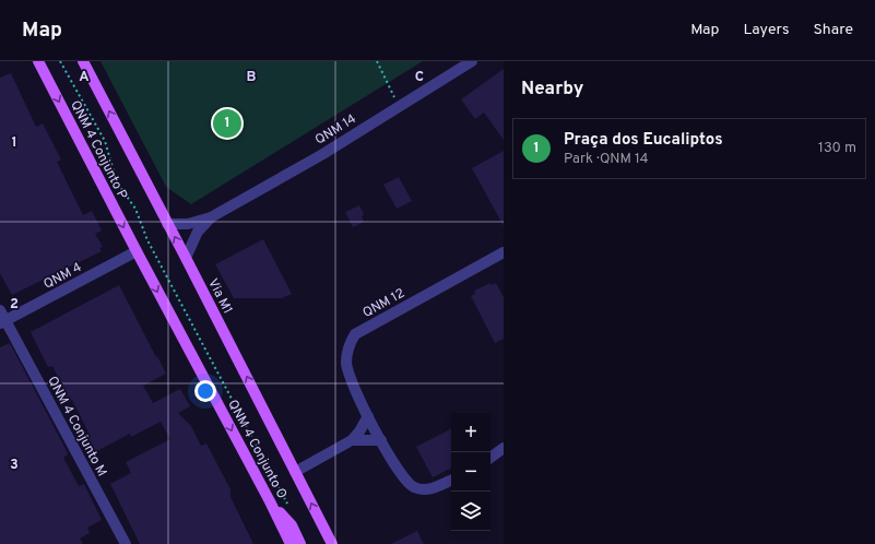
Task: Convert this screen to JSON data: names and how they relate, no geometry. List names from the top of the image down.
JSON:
{
  "streets": {
    "main road": ["QNM 4 Conjunto P", "Via M1", "QNM 4 Conjunto O"],
    "street": [
      "QNM 14",
      "QNM 4",
      "QNM 12",
      "QNM 4 Conjunto M"
    ]
  },
  "crossings": [
    ["QNM 14", "Via M1"],
    ["QNM 4 Conjunto P", "QNM 4"],
    ["QNM 4 Conjunto P", "QNM 4 Conjunto O"],
    ["QNM 4", "QNM 4 Conjunto M"],
    ["QNM 4", "QNM 4 Conjunto O"]
  ],
  "one_way": ["QNM 4 Conjunto P", "Via M1", "QNM 4 Conjunto O"],
  "page": {
    "header": "Map",
    "nav": ["Map", "Layers", "Share"],
    "heading": "Nearby",
    "pins": "1",
    "list": [
      {
        "mark": "1",
        "name": "Praça dos Eucaliptos",
        "note": "Park · QNM 14",
        "value": "130 m"
      }
    ],
    "map_buttons": ["+", "−"]
  },
  "grid": {
    "columns": ["A", "B", "C"],
    "rows": ["1", "2", "3"]
  }
}
